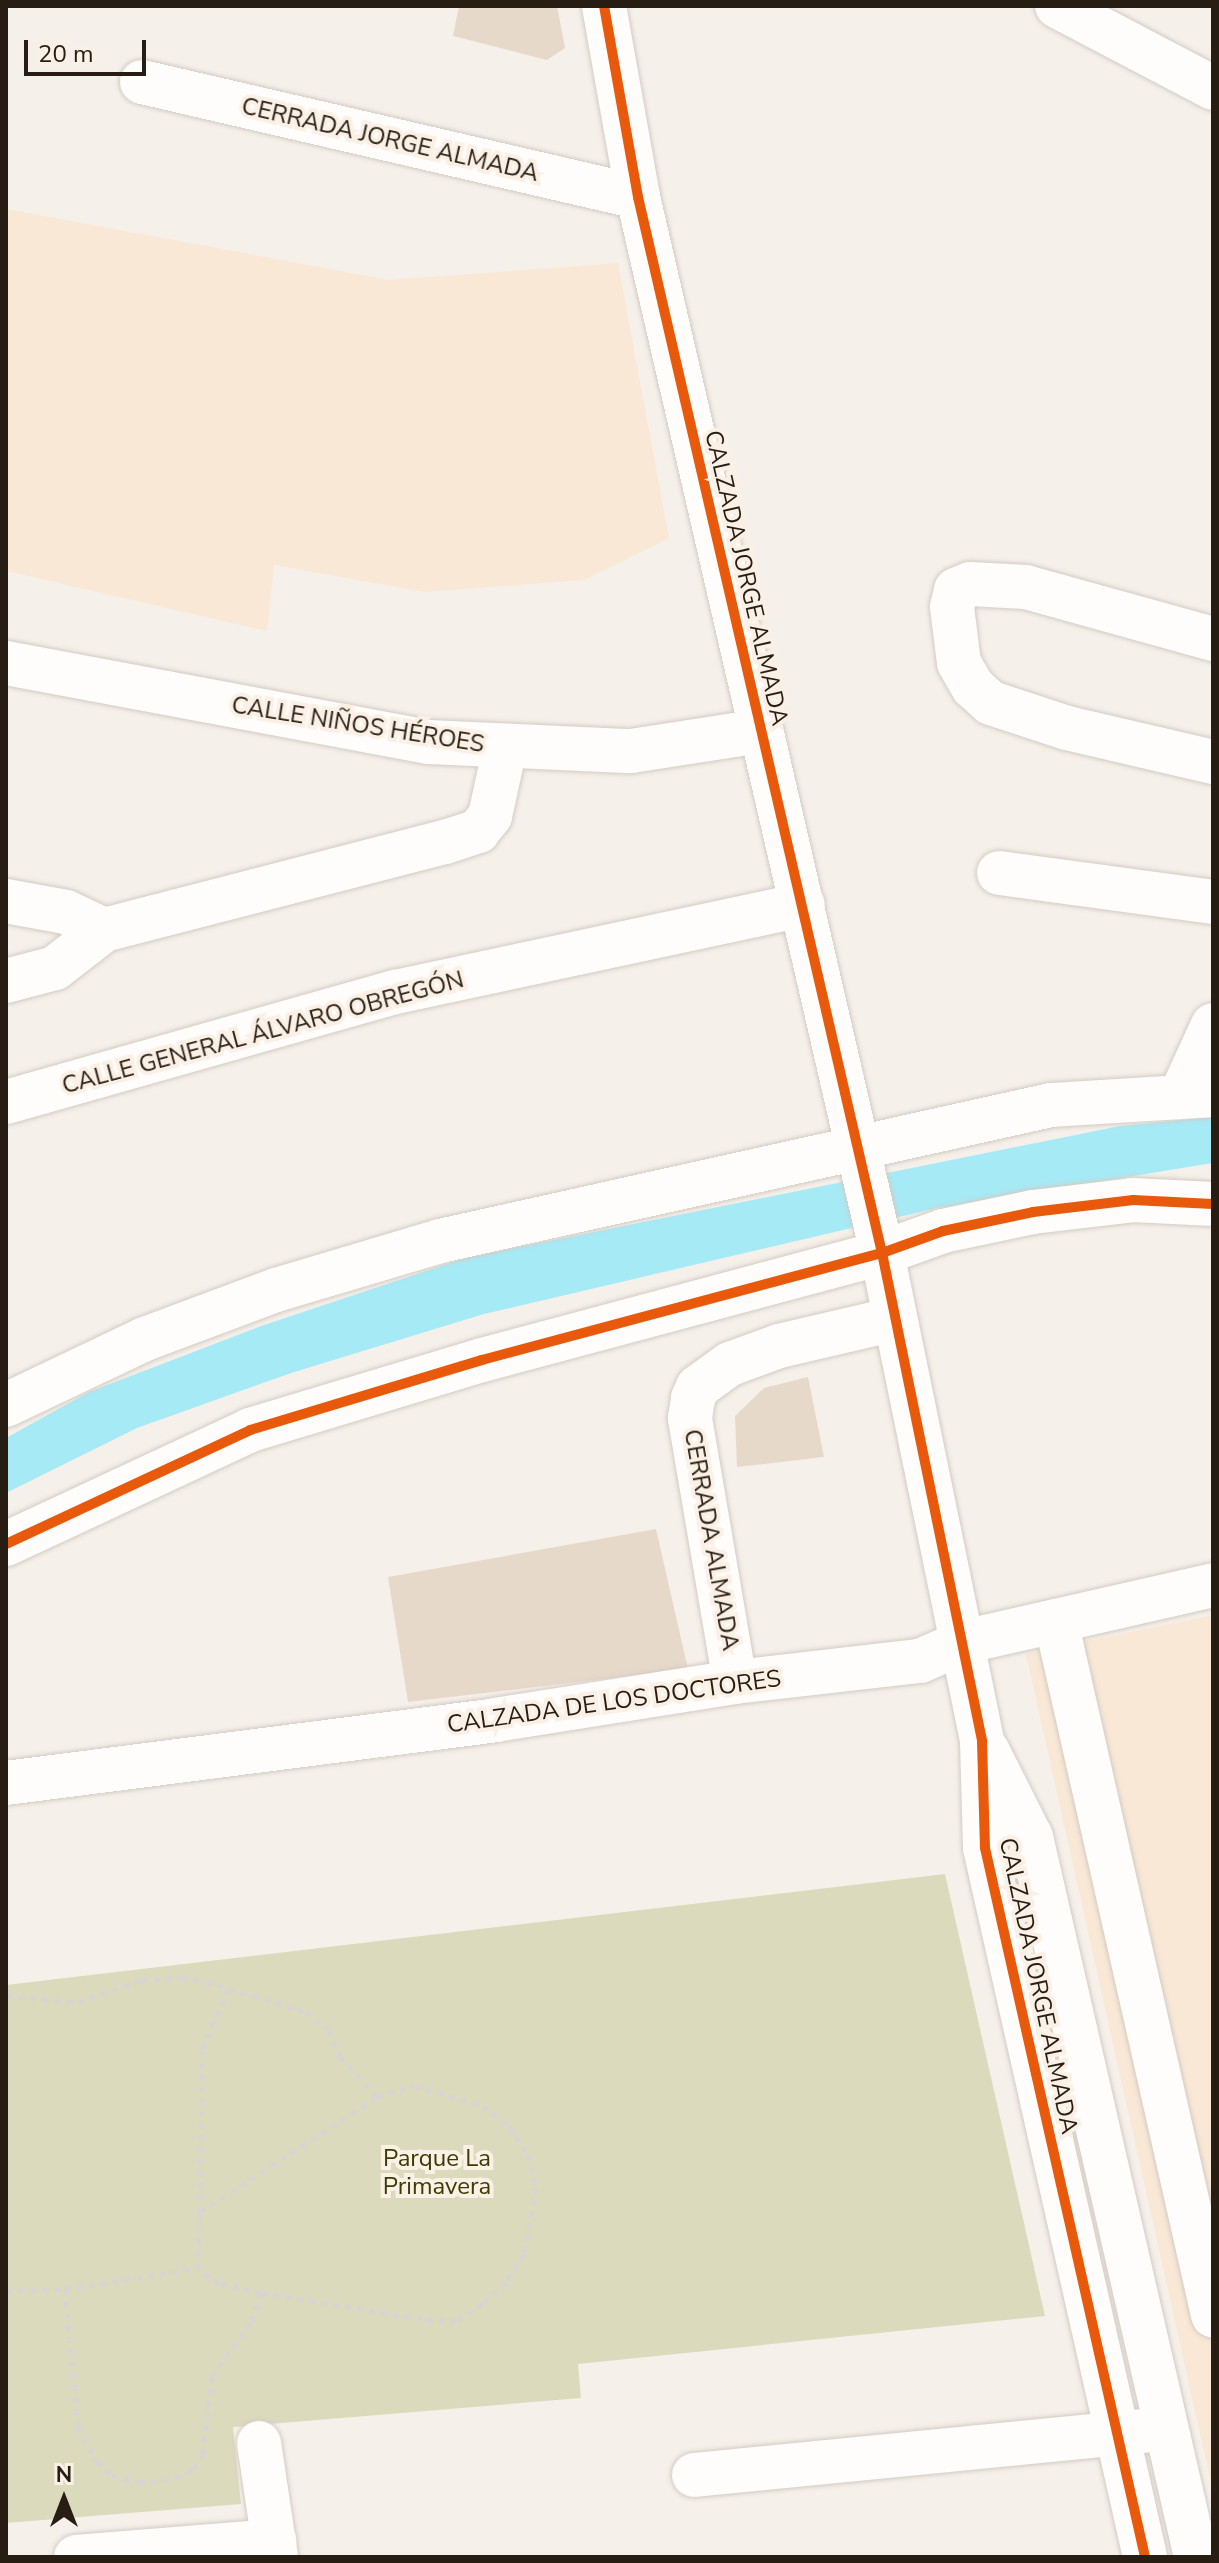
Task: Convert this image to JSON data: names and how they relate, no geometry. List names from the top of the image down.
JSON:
{
  "streets": {
    "street": [
      "CERRADA JORGE ALMADA",
      "CALZADA JORGE ALMADA",
      "CALLE NIÑOS HÉROES",
      "CALLE GENERAL ÁLVARO OBREGÓN",
      "CERRADA ALMADA",
      "CALZADA DE LOS DOCTORES"
    ]
  },
  "crossings": [
    ["CERRADA JORGE ALMADA", "CALZADA JORGE ALMADA"],
    ["CALZADA JORGE ALMADA", "CALLE NIÑOS HÉROES"],
    ["CALZADA JORGE ALMADA", "CALLE GENERAL ÁLVARO OBREGÓN"],
    ["CALZADA JORGE ALMADA", "CERRADA ALMADA"],
    ["CALZADA JORGE ALMADA", "CALZADA DE LOS DOCTORES"],
    ["CERRADA ALMADA", "CALZADA DE LOS DOCTORES"]
  ],
  "parks": ["Parque La Primavera"],
  "scale_bar": "20 m",
  "north": "top"
}
